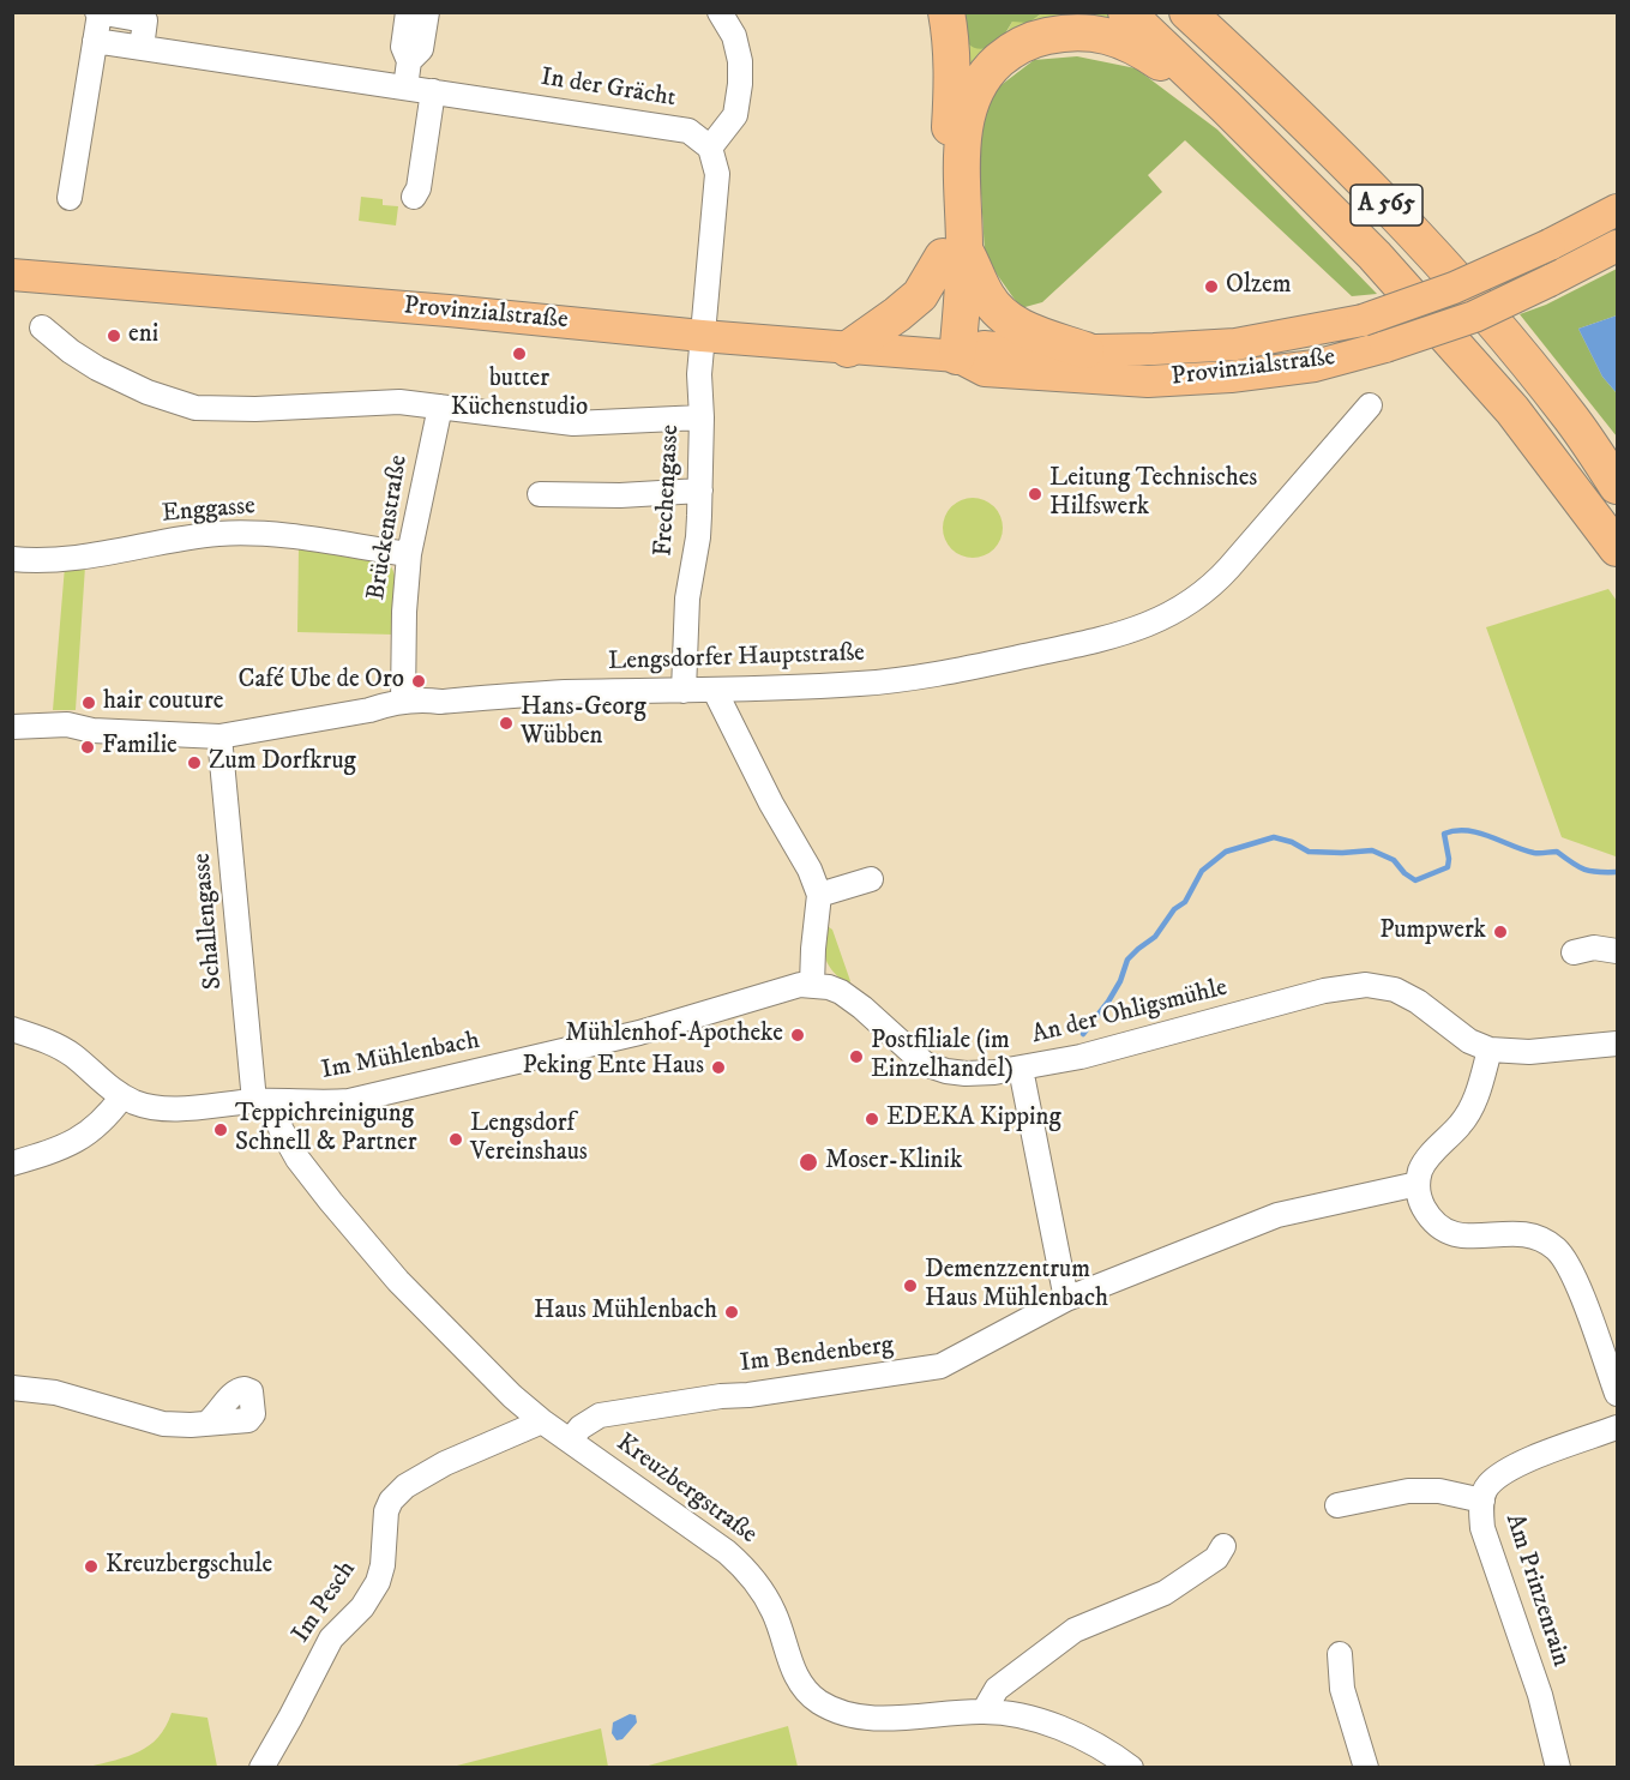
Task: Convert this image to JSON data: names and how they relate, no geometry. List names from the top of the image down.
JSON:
{
  "streets": {
    "highway": ["A 565"],
    "main road": ["Provinzialstraße"],
    "street": [
      "In der Grächt",
      "Frechengasse",
      "Enggasse",
      "Brückenstraße",
      "Lengsdorfer Hauptstraße",
      "Schallengasse",
      "An der Ohligsmühle",
      "Im Mühlenbach",
      "Im Bendenberg",
      "Kreuzbergstraße",
      "Am Prinzenrain",
      "Im Pesch"
    ]
  },
  "crossings": [
    ["Provinzialstraße", "Frechengasse"],
    ["Frechengasse", "Lengsdorfer Hauptstraße"],
    ["Enggasse", "Brückenstraße"],
    ["Brückenstraße", "Lengsdorfer Hauptstraße"],
    ["Lengsdorfer Hauptstraße", "Schallengasse"],
    ["Schallengasse", "Im Mühlenbach"],
    ["Schallengasse", "Kreuzbergstraße"],
    ["An der Ohligsmühle", "Im Mühlenbach"],
    ["Im Mühlenbach", "Kreuzbergstraße"],
    ["Im Bendenberg", "Kreuzbergstraße"],
    ["Kreuzbergstraße", "Im Pesch"]
  ],
  "places": [
    "Olzem",
    "eni",
    "butter Küchenstudio",
    "Leitung Technisches Hilfswerk",
    "Café Ube de Oro",
    "hair couture",
    "Hans-Georg Wübben",
    "Familie",
    "Zum Dorfkrug",
    "Pumpwerk",
    "Mühlenhof-Apotheke",
    "Postfiliale (im Einzelhandel)",
    "Peking Ente Haus",
    "EDEKA Kipping",
    "Teppichreinigung Schnell & Partner",
    "Lengsdorf Vereinshaus",
    "Moser-Klinik",
    "Demenzzentrum Haus Mühlenbach",
    "Haus Mühlenbach",
    "Kreuzbergschule"
  ]
}
